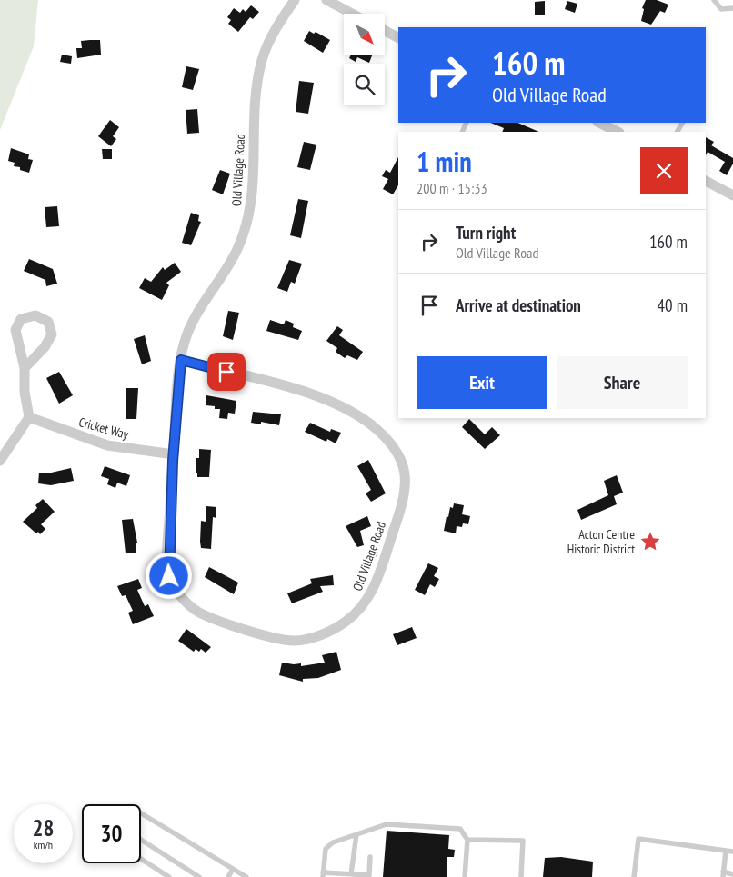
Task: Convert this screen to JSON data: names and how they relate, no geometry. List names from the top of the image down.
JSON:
{
  "streets": {
    "street": ["Old Village Road", "Cricket Way"]
  },
  "crossings": [
    ["Old Village Road", "Cricket Way"]
  ],
  "places": {
    "place": ["Acton Centre Historic District"]
  },
  "north": "bottom right",
  "page": {
    "turn": ["160 m", "Old Village Road"],
    "heading": ["1 min", "200 m · 15:33"],
    "list": [
      {
        "name": "Turn right",
        "note": "Old Village Road",
        "value": "160 m"
      },
      {
        "name": "Arrive at destination",
        "value": "40 m"
      }
    ],
    "buttons": ["Exit", "Share"],
    "speed": "28 km/h",
    "limit": "30"
  }
}
